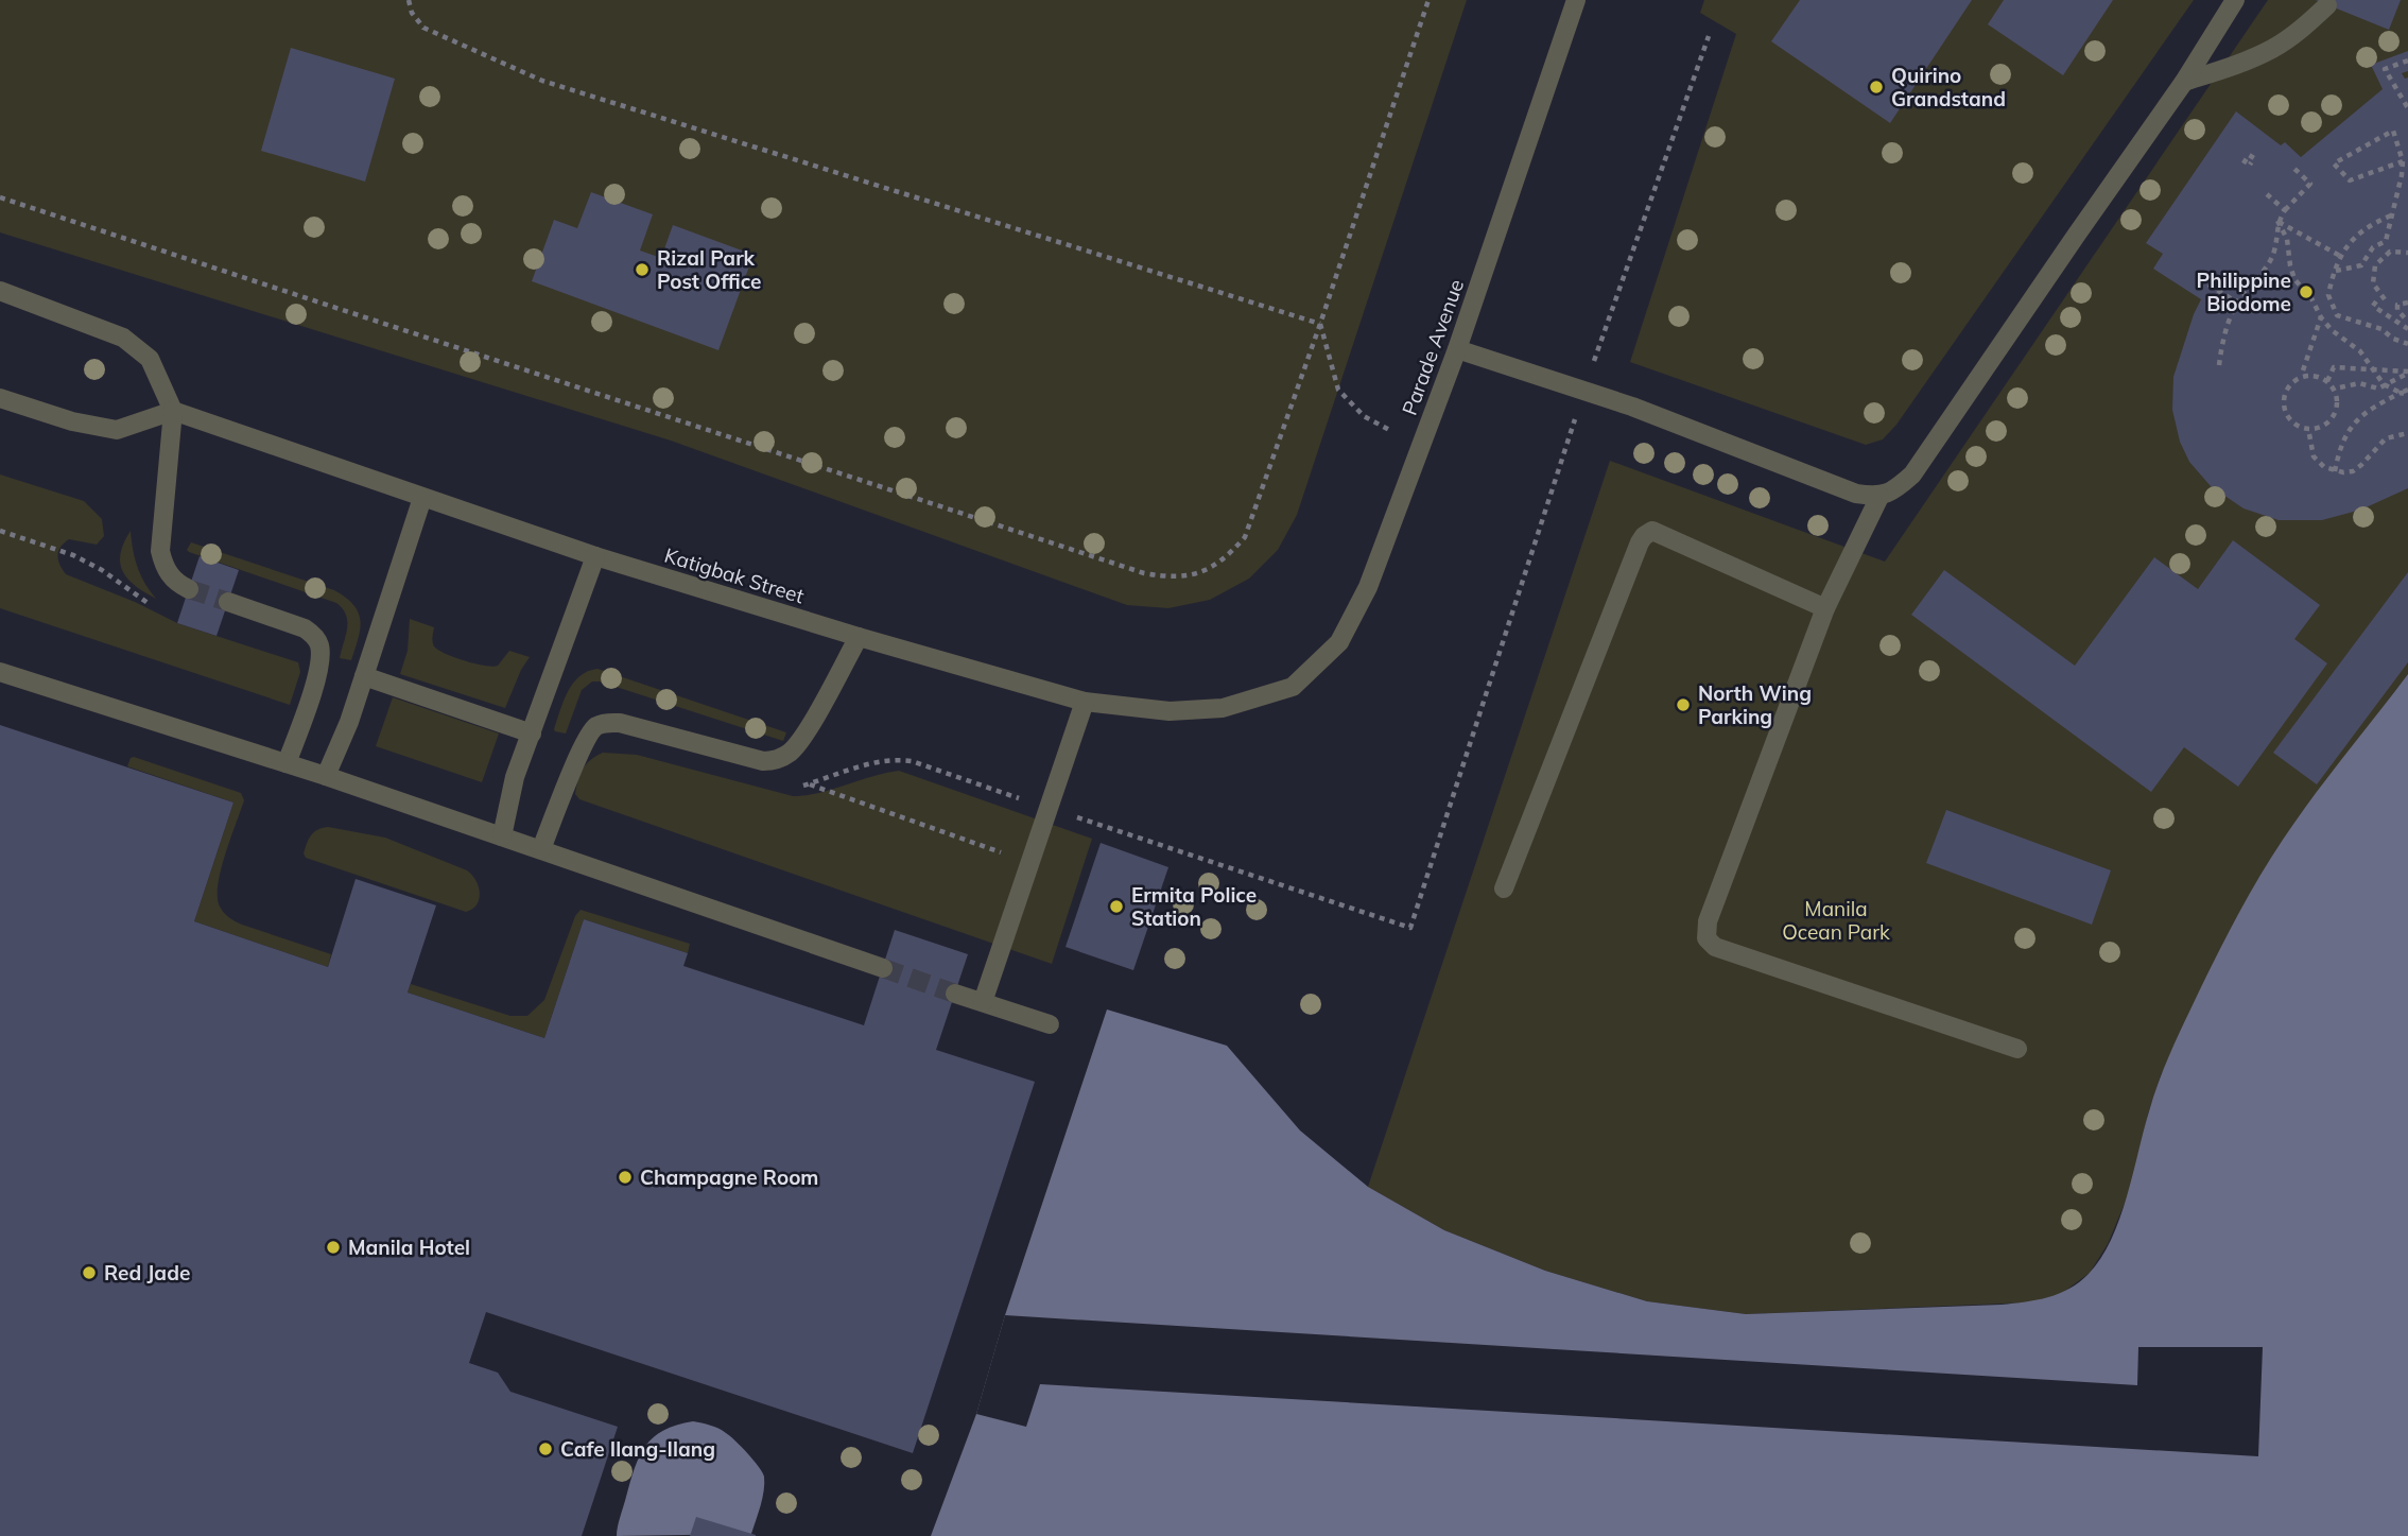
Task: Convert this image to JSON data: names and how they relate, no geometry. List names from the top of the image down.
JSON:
{
  "streets": {
    "street": ["Parade Avenue", "Katigbak Street"]
  },
  "crossings": [
    ["Parade Avenue", "Katigbak Street"]
  ],
  "parks": ["Manila Ocean Park"],
  "places": [
    "Quirino Grandstand",
    "Rizal Park Post Office",
    "Philippine Biodome",
    "North Wing Parking",
    "Ermita Police Station",
    "Champagne Room",
    "Manila Hotel",
    "Red Jade",
    "Cafe Ilang-Ilang"
  ]
}
